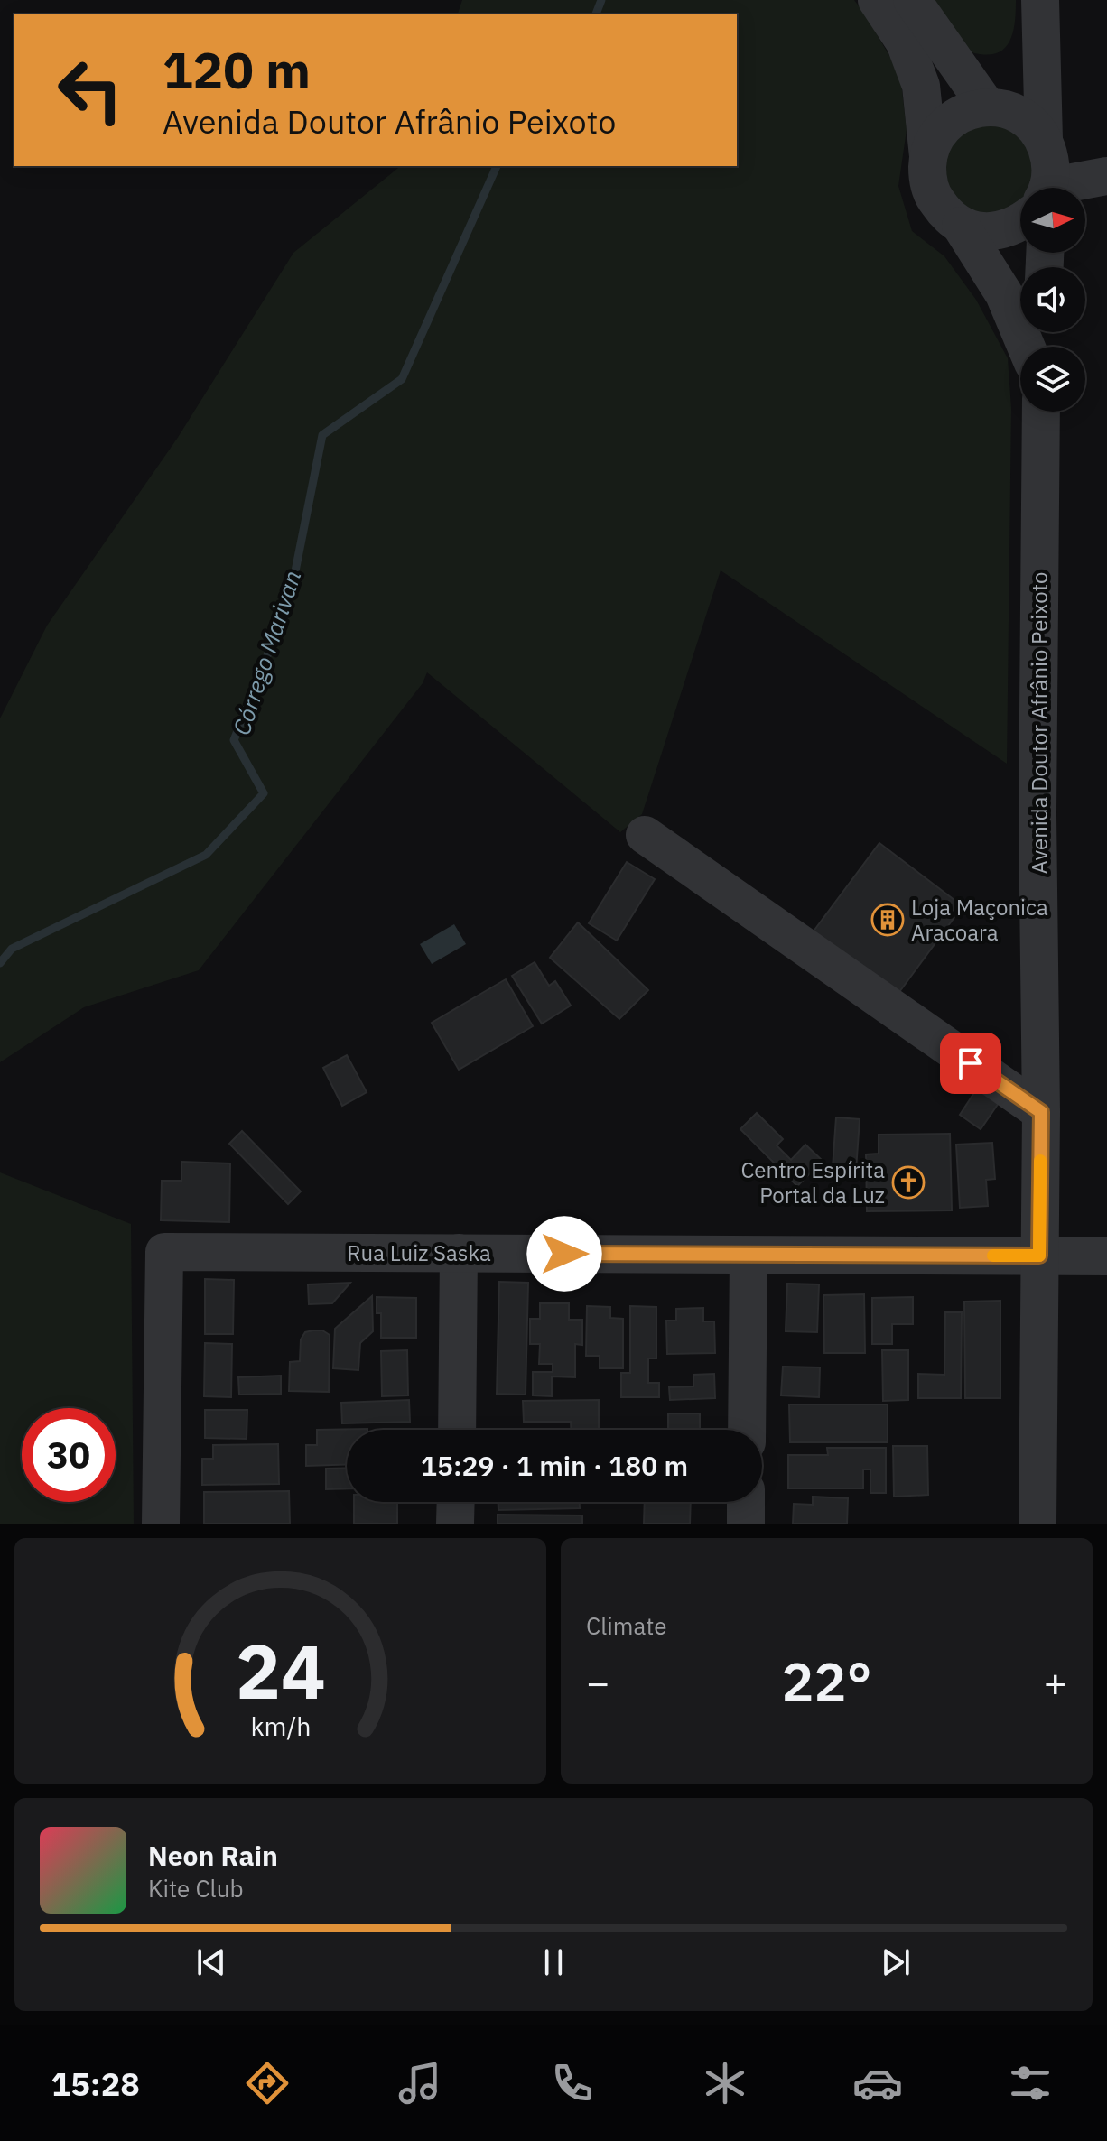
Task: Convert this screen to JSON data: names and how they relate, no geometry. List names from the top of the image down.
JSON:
{
  "streets": {
    "street": ["Avenida Doutor Afrânio Peixoto", "Rua Luiz Saska"]
  },
  "crossings": [
    ["Avenida Doutor Afrânio Peixoto", "Rua Luiz Saska"]
  ],
  "water": ["Córrego Marivan"],
  "places": {
    "building": ["Loja Maçonica Aracoara"],
    "church": ["Centro Espírita Portal da Luz"]
  },
  "north": "right",
  "page": {
    "turn": ["120 m", "Avenida Doutor Afrânio Peixoto"],
    "limit": "30",
    "trip": "15:29 · 1 min · 180 m",
    "tile": "Climate",
    "heat": ["−", "22°", "+"],
    "song": ["Neon Rain", "Kite Club"],
    "tabs": "15:28",
    "gauge": ["24", "km/h"]
  }
}
